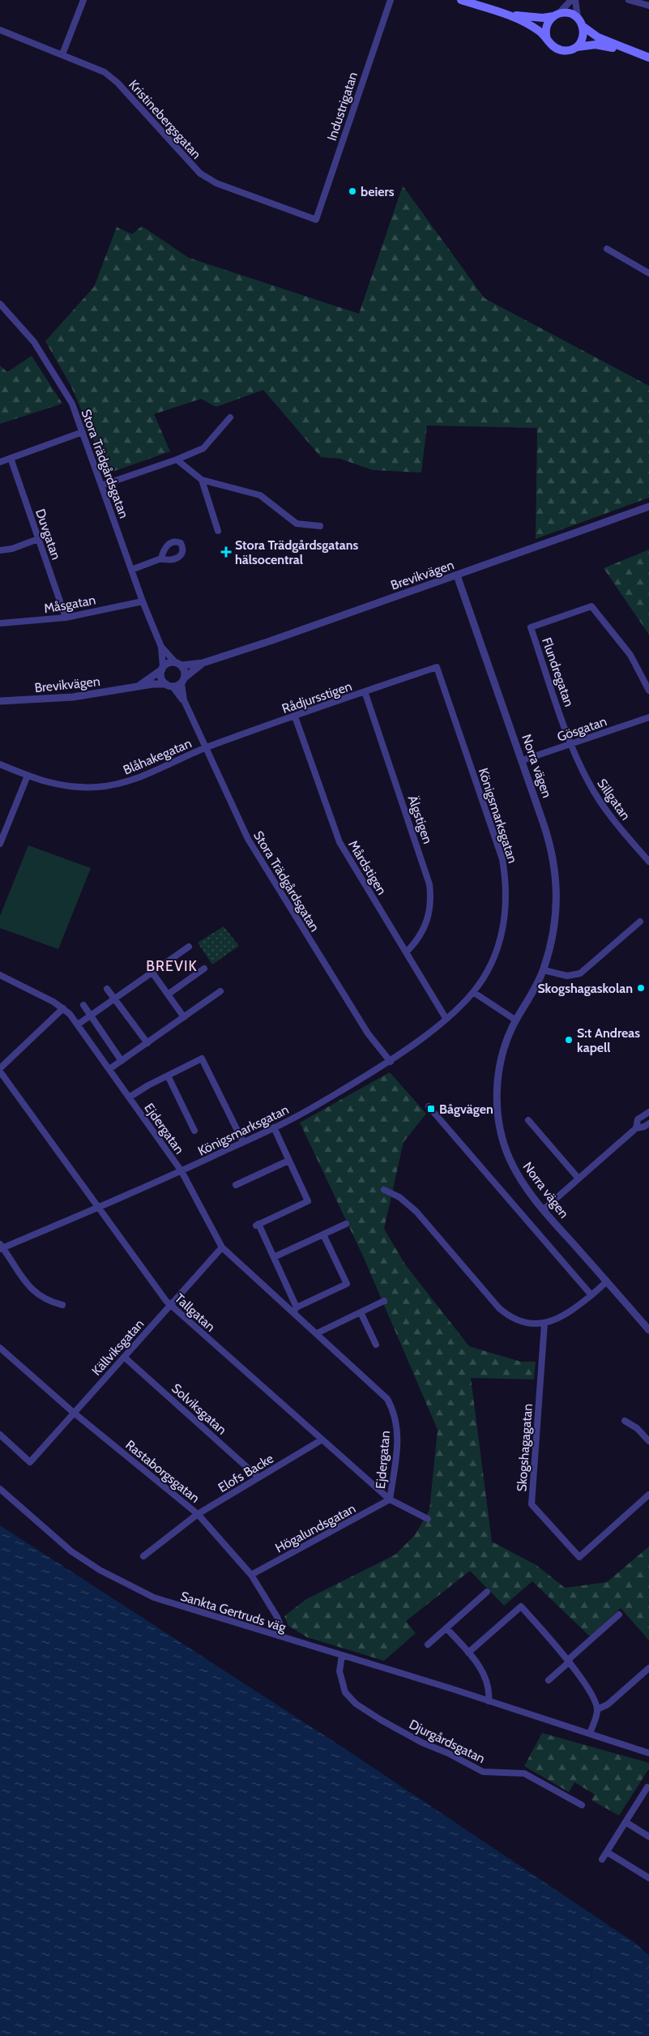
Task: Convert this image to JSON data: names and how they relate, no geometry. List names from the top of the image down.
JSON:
{
  "streets": {
    "street": [
      "Industrigatan",
      "Kristinebergsgatan",
      "Stora Trädgårdsgatan",
      "Duvgatan",
      "Brevikvägen",
      "Måsgatan",
      "Flundregatan",
      "Rådjursstigen",
      "Gösgatan",
      "Blåhakegatan",
      "Norra vägen",
      "Sillgatan",
      "Königsmarksgatan",
      "Älgstigen",
      "Mårdstigen",
      "Ejdergatan",
      "Tallgatan",
      "Källviksgatan",
      "Solviksgatan",
      "Skogshagagatan",
      "Rastaborgsgatan",
      "Elofs Backe",
      "Högalundsgatan",
      "Sankta Gertruds väg",
      "Djurgårdsgatan"
    ]
  },
  "crossings": [
    ["Industrigatan", "Kristinebergsgatan"],
    ["Stora Trädgårdsgatan", "Brevikvägen"],
    ["Stora Trädgårdsgatan", "Måsgatan"],
    ["Stora Trädgårdsgatan", "Rådjursstigen"],
    ["Stora Trädgårdsgatan", "Blåhakegatan"],
    ["Stora Trädgårdsgatan", "Königsmarksgatan"],
    ["Duvgatan", "Måsgatan"],
    ["Brevikvägen", "Norra vägen"],
    ["Flundregatan", "Gösgatan"],
    ["Flundregatan", "Sillgatan"],
    ["Rådjursstigen", "Blåhakegatan"],
    ["Rådjursstigen", "Königsmarksgatan"],
    ["Rådjursstigen", "Älgstigen"],
    ["Rådjursstigen", "Mårdstigen"],
    ["Gösgatan", "Norra vägen"],
    ["Gösgatan", "Sillgatan"],
    ["Königsmarksgatan", "Mårdstigen"],
    ["Königsmarksgatan", "Ejdergatan"],
    ["Königsmarksgatan", "Tallgatan"],
    ["Älgstigen", "Mårdstigen"],
    ["Ejdergatan", "Tallgatan"],
    ["Ejdergatan", "Källviksgatan"],
    ["Ejdergatan", "Högalundsgatan"],
    ["Tallgatan", "Källviksgatan"],
    ["Tallgatan", "Elofs Backe"],
    ["Tallgatan", "Högalundsgatan"],
    ["Källviksgatan", "Solviksgatan"],
    ["Källviksgatan", "Rastaborgsgatan"],
    ["Solviksgatan", "Elofs Backe"],
    ["Rastaborgsgatan", "Elofs Backe"],
    ["Rastaborgsgatan", "Högalundsgatan"],
    ["Rastaborgsgatan", "Sankta Gertruds väg"],
    ["Sankta Gertruds väg", "Djurgårdsgatan"]
  ],
  "districts": ["BREVIK"],
  "places": {
    "other": ["beiers", "Skogshagaskolan", "S:t Andreas kapell"],
    "health": ["Stora Trädgårdsgatans hälsocentral"],
    "transit": ["Bågvägen"]
  }
}
